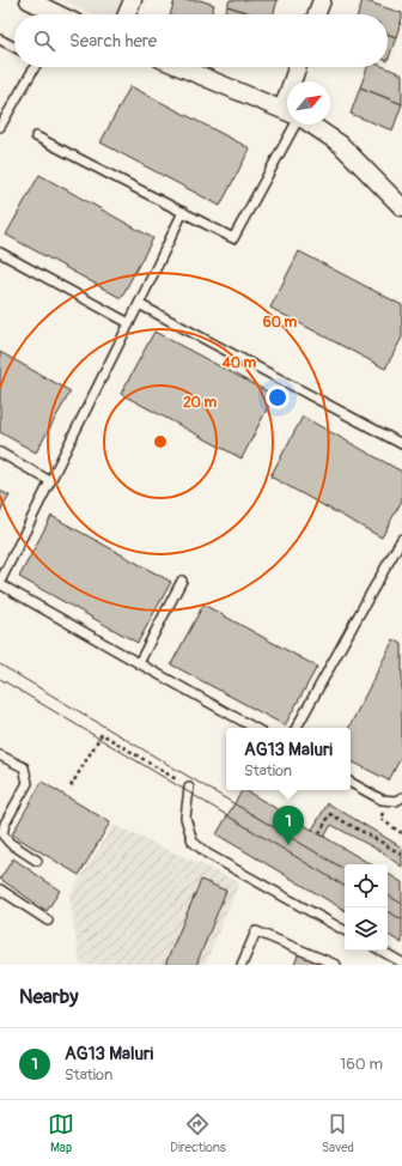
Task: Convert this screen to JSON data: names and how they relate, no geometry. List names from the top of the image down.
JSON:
{
  "north": "top right",
  "page": {
    "search": "Search here",
    "popup": ["AG13 Maluri", "Station"],
    "pins": "1",
    "heading": "Nearby",
    "list": [
      {
        "mark": "1",
        "name": "AG13 Maluri",
        "note": "Station",
        "value": "160 m"
      }
    ],
    "nav": ["Map", "Directions", "Saved"]
  },
  "rings": ["60 m", "40 m", "20 m"]
}
